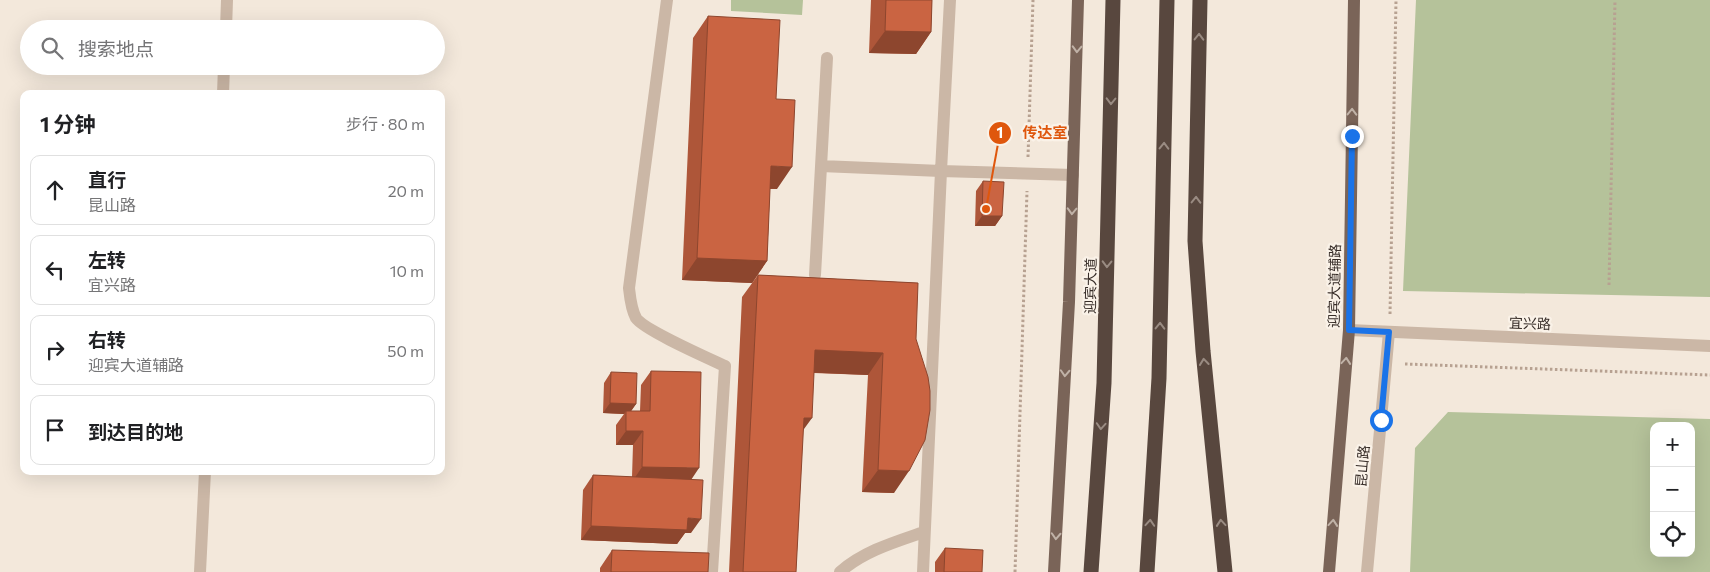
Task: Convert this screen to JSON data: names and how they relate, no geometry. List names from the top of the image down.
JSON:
{
  "streets": {
    "highway": ["迎宾大道"],
    "main road": ["迎宾大道辅路"],
    "street": ["宜兴路", "昆山路"]
  },
  "crossings": [
    ["迎宾大道辅路", "宜兴路"],
    ["宜兴路", "昆山路"]
  ],
  "one_way": ["迎宾大道辅路"],
  "places": ["传达室"],
  "page": {
    "search": "搜索地点",
    "heading": ["1 分钟", "步行 · 80 m"],
    "list": [
      ["直行", "昆山路", "20 m"],
      ["左转", "宜兴路", "10 m"],
      ["右转", "迎宾大道辅路", "50 m"],
      "到达目的地"
    ],
    "map_buttons": ["+", "−"]
  }
}
